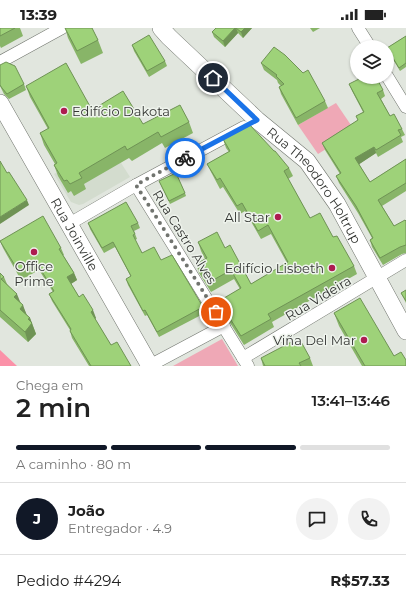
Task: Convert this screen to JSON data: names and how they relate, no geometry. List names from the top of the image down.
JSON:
{
  "streets": {
    "main road": ["Rua Theodoro Holtrup", "Rua Joinville"],
    "street": ["Rua Castro Alves", "Rua Videira"]
  },
  "crossings": [
    ["Rua Theodoro Holtrup", "Rua Videira"],
    ["Rua Castro Alves", "Rua Videira"]
  ],
  "places": [
    "Edifício Dakota",
    "All Star",
    "Office Prime",
    "Edifício Lisbeth",
    "Viña Del Mar"
  ],
  "page": {
    "status": "13:39",
    "heading": ["2 min", "Chega em", "13:41–13:46"],
    "panel": [
      "João",
      "Entregador · 4.9",
      "Pedido #4294",
      "R$57.33"
    ],
    "bar": "A caminho · 80 m",
    "round": "J"
  }
}
